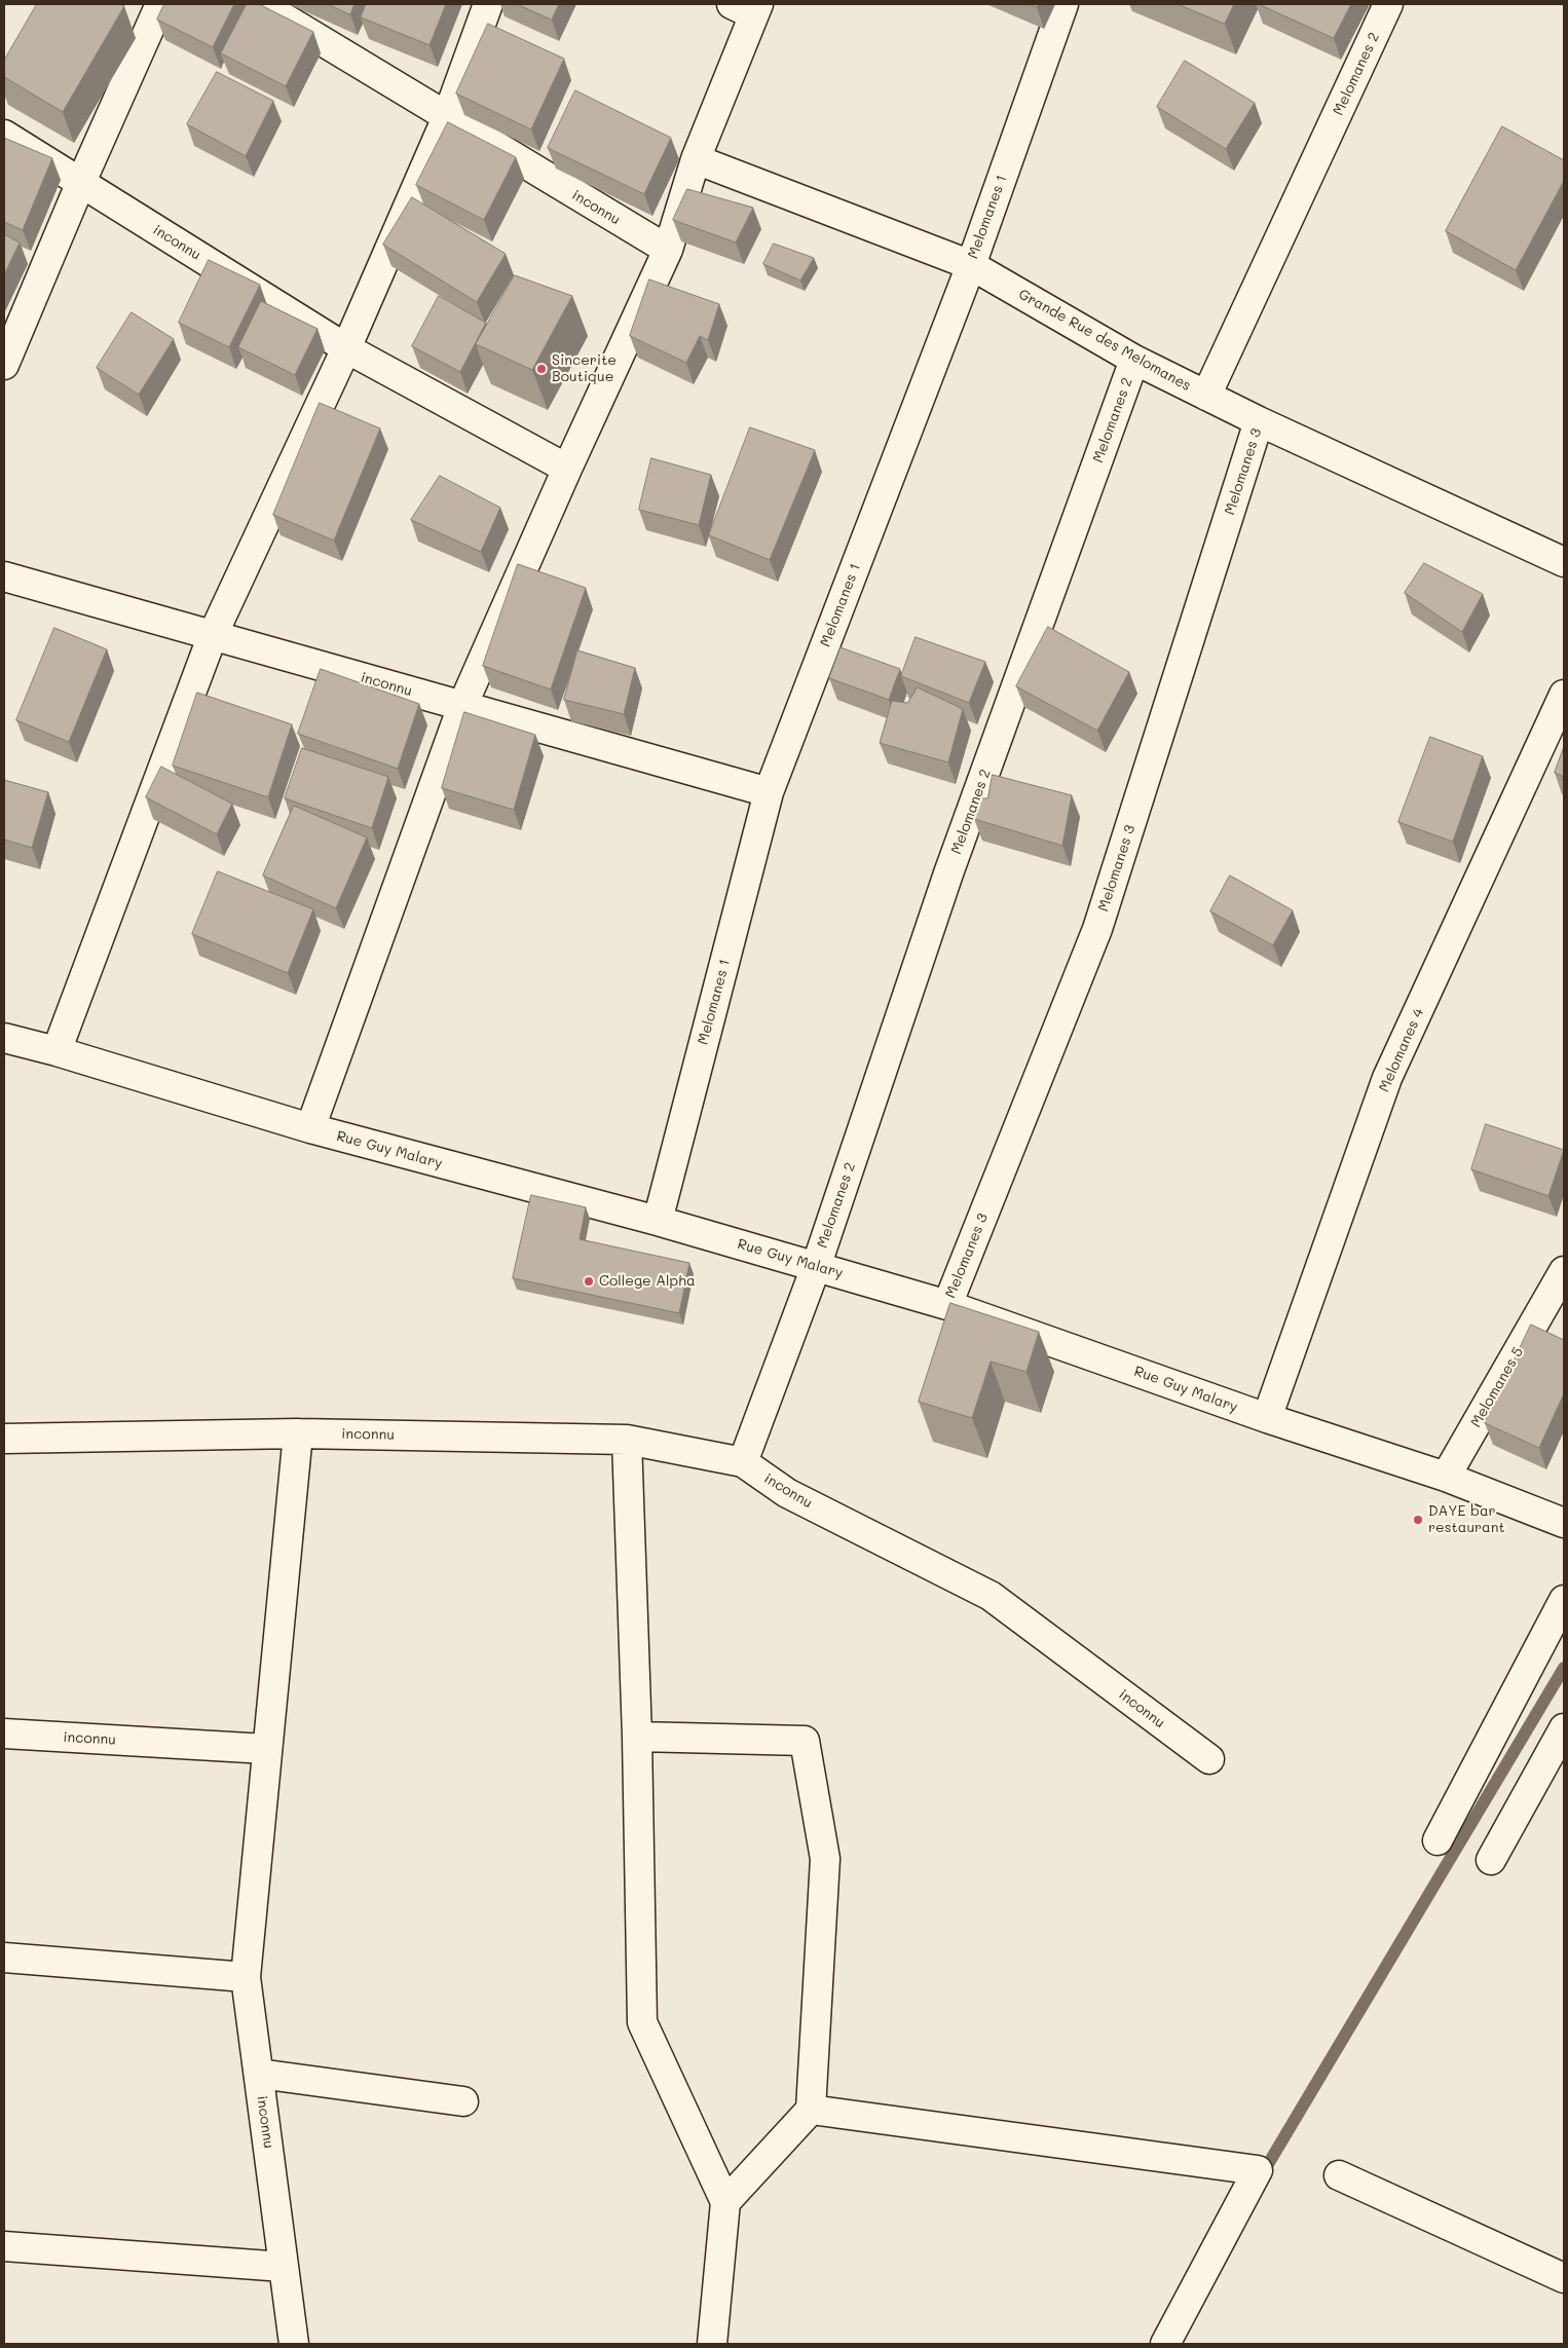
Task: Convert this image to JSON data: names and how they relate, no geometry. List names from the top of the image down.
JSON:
{
  "streets": {
    "street": [
      "Melomanes 2",
      "inconnu",
      "Melomanes 1",
      "Grande Rue des Melomanes",
      "Melomanes 3",
      "Melomanes 4",
      "Rue Guy Malary",
      "Melomanes 5"
    ]
  },
  "crossings": [
    ["Melomanes 2", "inconnu"],
    ["Melomanes 2", "Grande Rue des Melomanes"],
    ["Melomanes 2", "Rue Guy Malary"],
    ["inconnu", "Melomanes 1"],
    ["Melomanes 1", "Grande Rue des Melomanes"],
    ["Melomanes 1", "Rue Guy Malary"],
    ["Grande Rue des Melomanes", "Melomanes 3"],
    ["Melomanes 3", "Rue Guy Malary"],
    ["Melomanes 4", "Rue Guy Malary"],
    ["Rue Guy Malary", "Melomanes 5"]
  ],
  "places": ["Sincerite Boutique", "College Alpha", "DAYE bar restaurant"]
}
